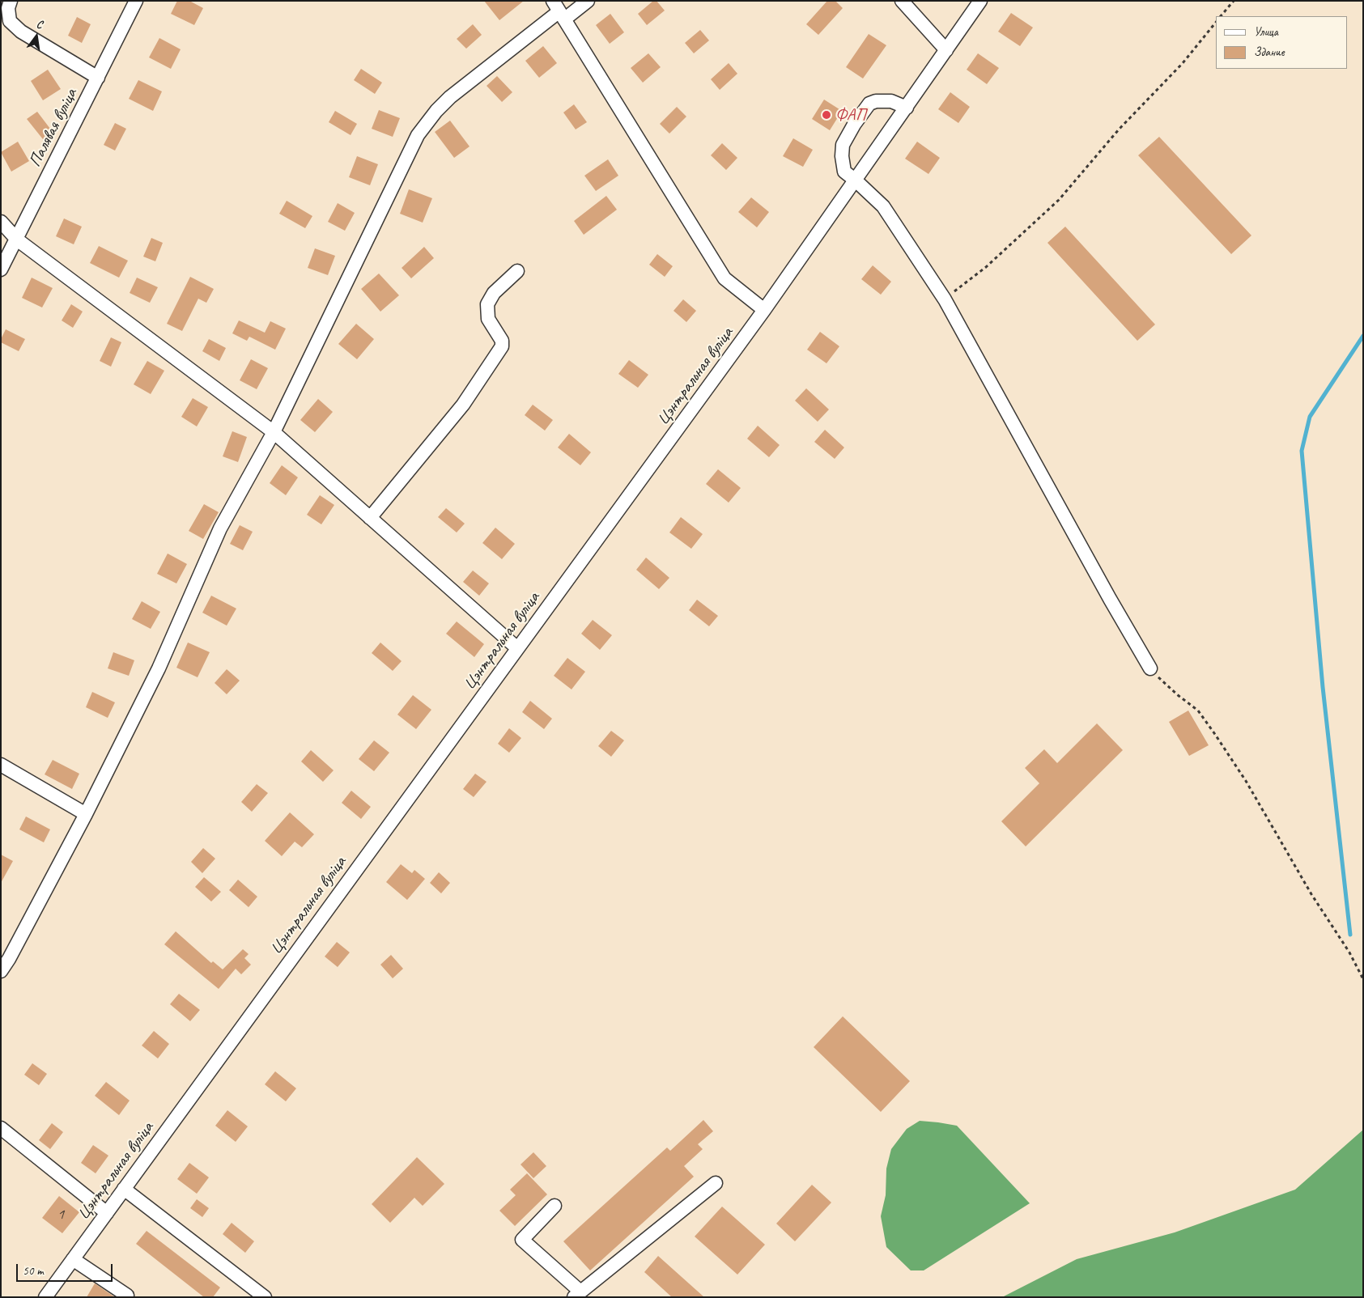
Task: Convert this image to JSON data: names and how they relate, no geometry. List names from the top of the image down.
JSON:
{
  "streets": {
    "street": ["Палявая вуліца", "Цэнтральная вуліца"]
  },
  "places": ["ФАП"],
  "house_numbers": ["1"],
  "legend": ["Улица", "Здание"],
  "scale_bar": "50 m",
  "north": "top"
}
